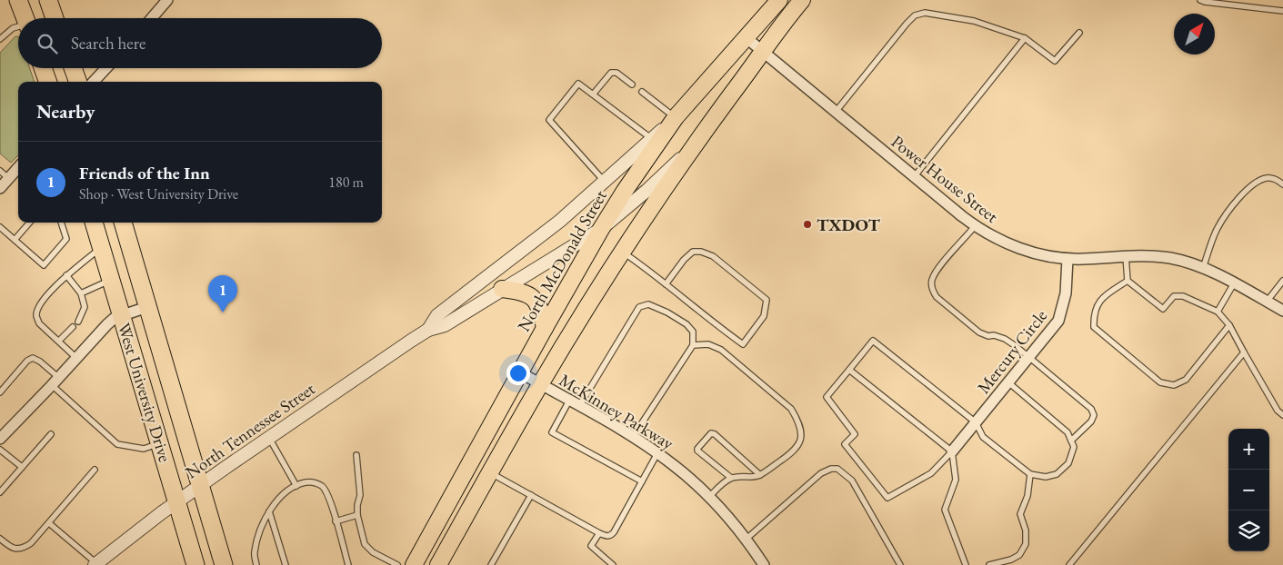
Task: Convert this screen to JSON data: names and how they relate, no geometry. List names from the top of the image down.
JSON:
{
  "streets": {
    "highway": ["West University Drive"],
    "main road": ["North McDonald Street"],
    "street": [
      "Power House Street",
      "Mercury Circle",
      "McKinney Parkway",
      "North Tennessee Street"
    ]
  },
  "crossings": [
    ["Power House Street", "North McDonald Street"],
    ["Power House Street", "Mercury Circle"],
    ["North McDonald Street", "McKinney Parkway"],
    ["West University Drive", "North Tennessee Street"]
  ],
  "places": ["TXDOT"],
  "north": "top right",
  "page": {
    "search": "Search here",
    "heading": "Nearby",
    "list": [
      {
        "mark": "1",
        "name": "Friends of the Inn",
        "note": "Shop · West University Drive",
        "value": "180 m"
      }
    ],
    "pins": "1",
    "map_buttons": ["+", "−"]
  }
}
